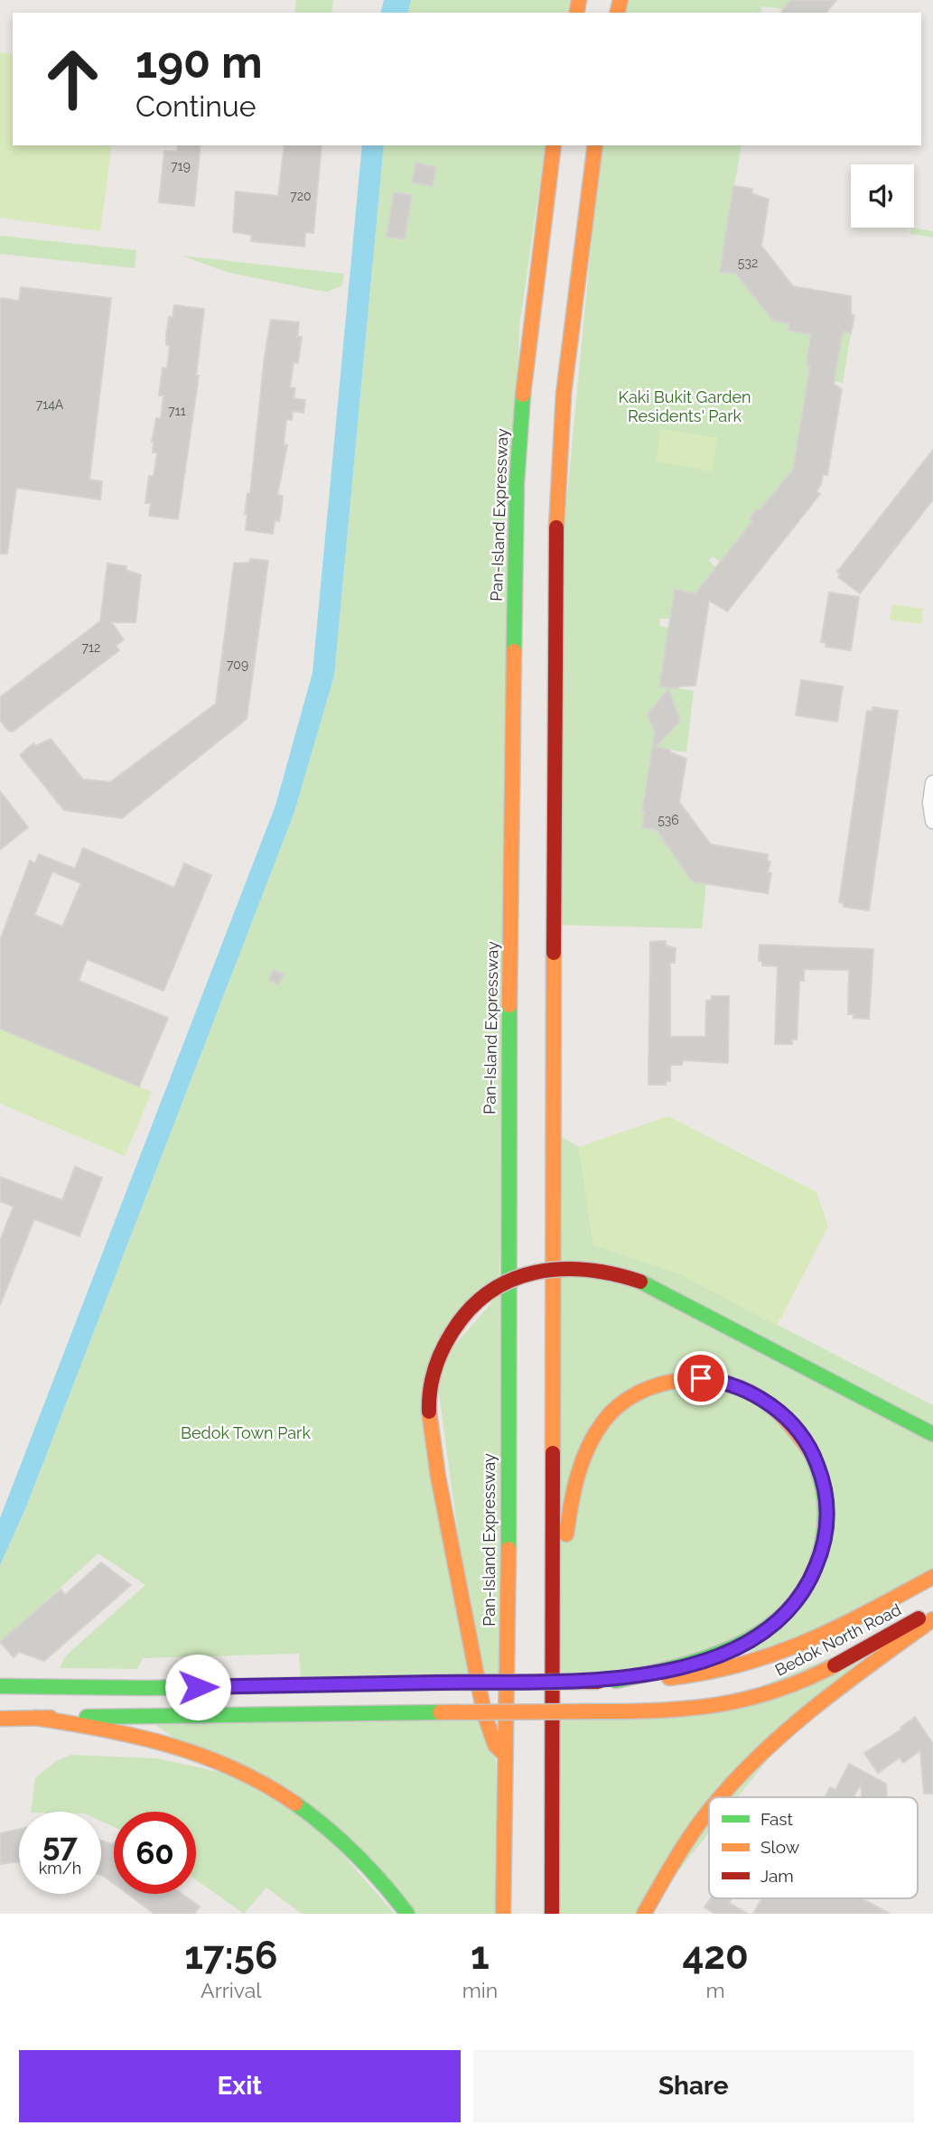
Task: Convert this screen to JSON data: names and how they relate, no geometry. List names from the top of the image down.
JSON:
{
  "streets": {
    "main road": ["Pan-Island Expressway", "Bedok North Road"]
  },
  "parks": ["Kaki Bukit Garden Residents' Park", "Bedok Town Park"],
  "house_numbers": [
    "719",
    "720",
    "532",
    "714A",
    "711",
    "712",
    "709",
    "536"
  ],
  "legend": ["Fast", "Slow", "Jam"],
  "page": {
    "turn": ["190 m", "Continue"],
    "speed": "57 km/h",
    "limit": "60",
    "eta": [
      "17:56",
      "Arrival",
      "1",
      "min",
      "420",
      "m"
    ],
    "buttons": ["Exit", "Share"]
  }
}
